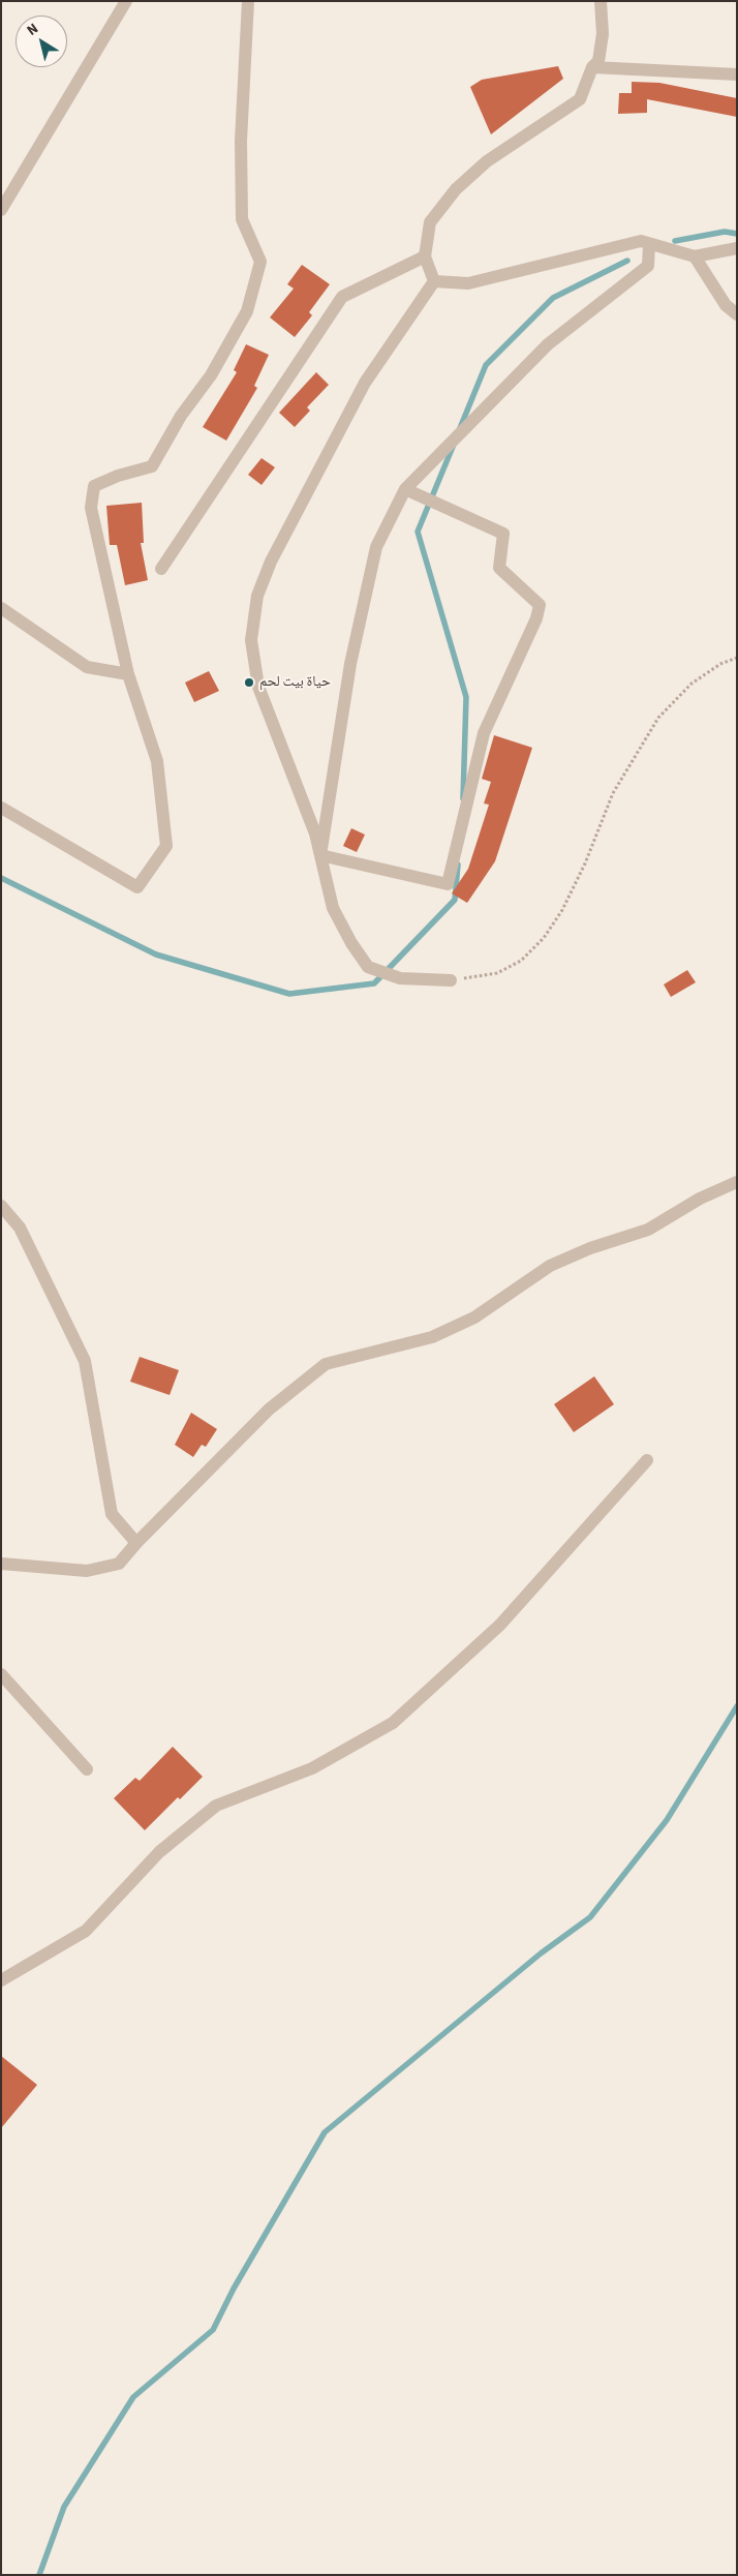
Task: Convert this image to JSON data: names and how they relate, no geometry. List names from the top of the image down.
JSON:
{
  "places": ["حياة بيت لحم"],
  "north": "top left"
}
